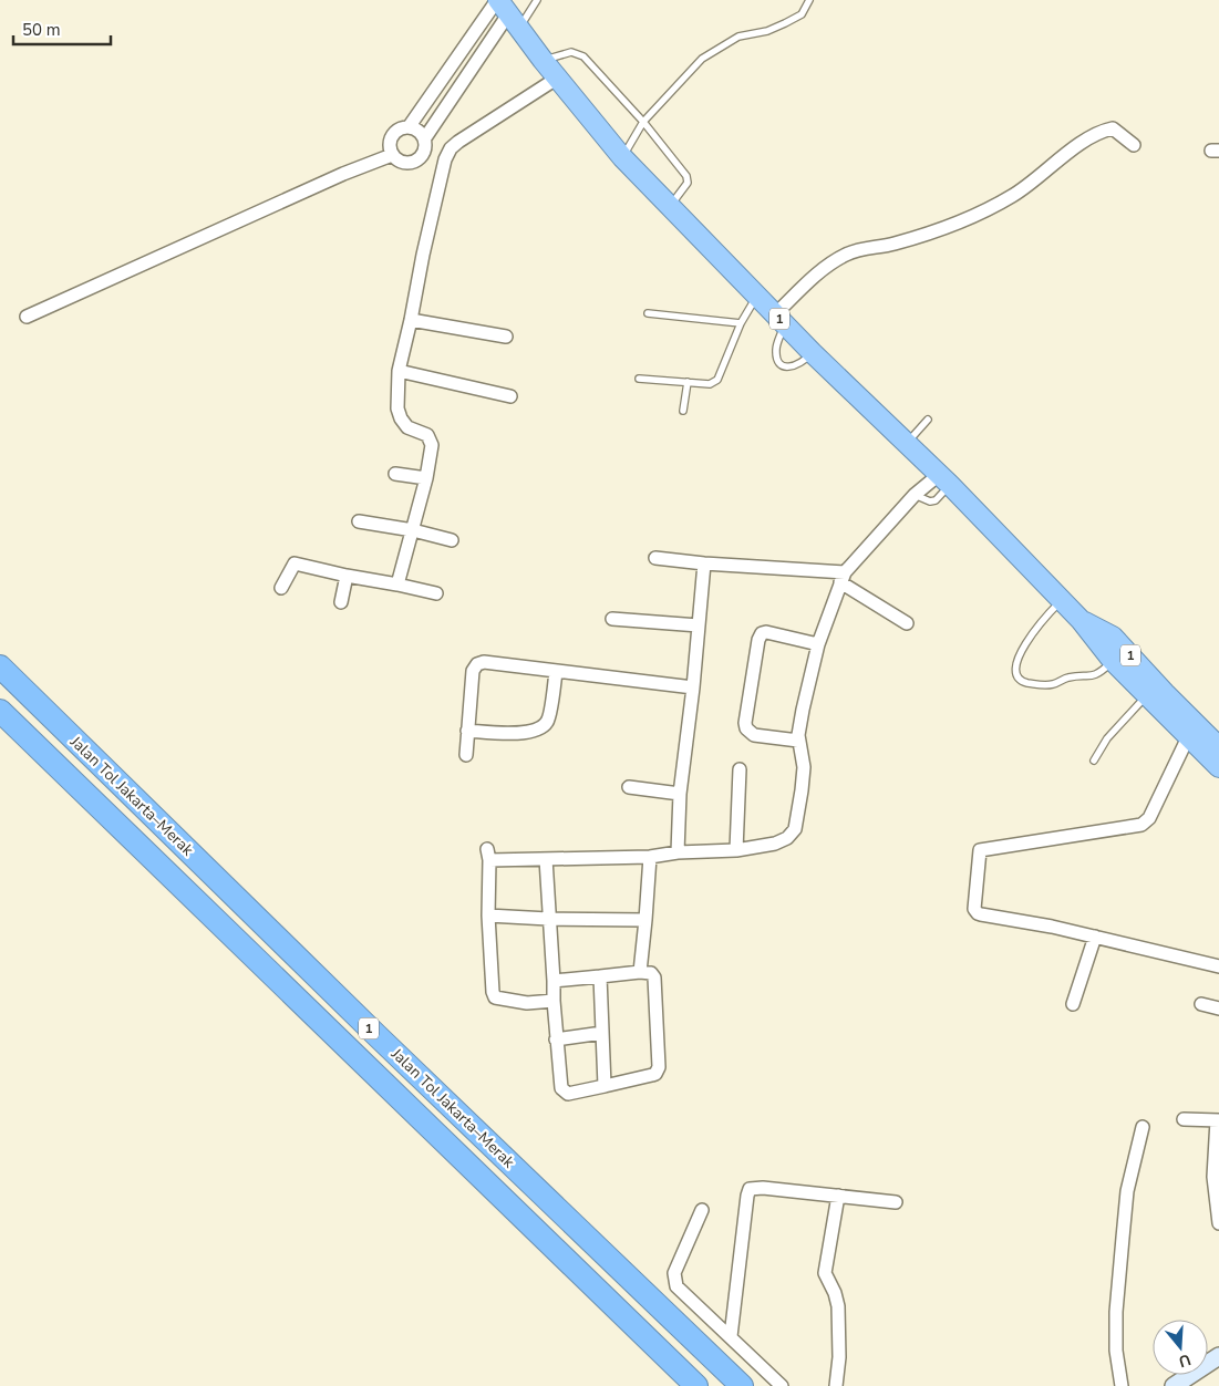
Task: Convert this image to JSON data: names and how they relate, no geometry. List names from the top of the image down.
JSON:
{
  "streets": {
    "highway": ["1", "Jalan Tol Jakarta–Merak"]
  },
  "scale_bar": "50 m",
  "north": "bottom"
}
